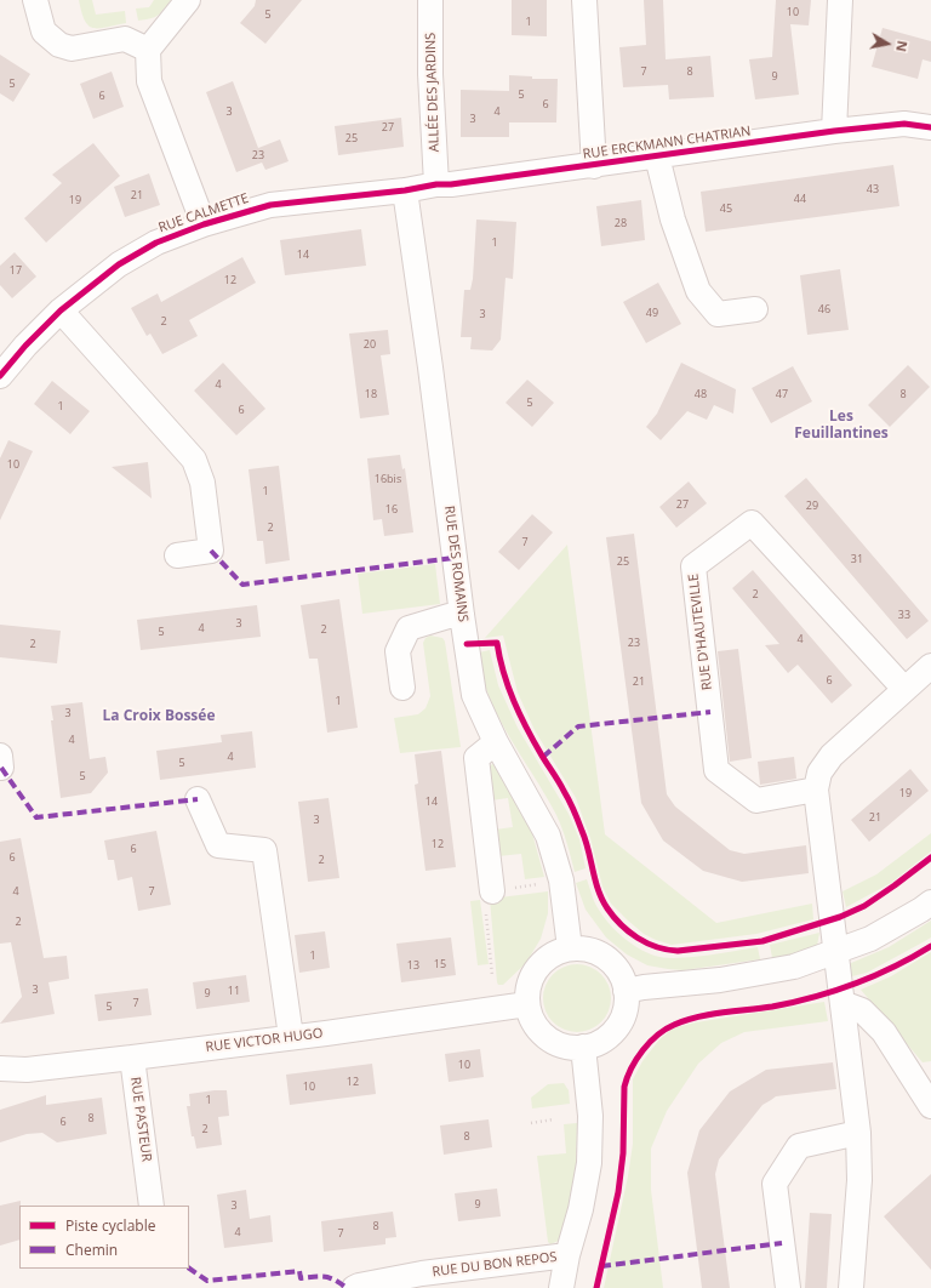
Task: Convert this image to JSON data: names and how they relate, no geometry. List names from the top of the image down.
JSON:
{
  "streets": {
    "street": [
      "ALLÉE DES JARDINS",
      "RUE ERCKMANN CHATRIAN",
      "RUE CALMETTE",
      "RUE DES ROMAINS",
      "RUE D'HAUTEVILLE",
      "RUE VICTOR HUGO",
      "RUE PASTEUR",
      "RUE DU BON REPOS"
    ]
  },
  "crossings": [
    ["ALLÉE DES JARDINS", "RUE ERCKMANN CHATRIAN"],
    ["RUE ERCKMANN CHATRIAN", "RUE CALMETTE"],
    ["RUE ERCKMANN CHATRIAN", "RUE DES ROMAINS"],
    ["RUE CALMETTE", "RUE DES ROMAINS"],
    ["RUE DES ROMAINS", "RUE VICTOR HUGO"],
    ["RUE VICTOR HUGO", "RUE PASTEUR"]
  ],
  "districts": ["Les Feuillantines", "La Croix Bossée"],
  "house_numbers": [
    "10",
    "5",
    "1",
    "7",
    "8",
    "9",
    "5",
    "5",
    "6",
    "6",
    "3",
    "4",
    "3",
    "27",
    "25",
    "23",
    "43",
    "21",
    "44",
    "19",
    "45",
    "28",
    "1",
    "14",
    "17",
    "12",
    "46",
    "49",
    "3",
    "2",
    "20",
    "4",
    "18",
    "48",
    "47",
    "8",
    "5",
    "1",
    "6",
    "10",
    "16bis",
    "1",
    "27",
    "29",
    "16",
    "2",
    "7",
    "31",
    "25",
    "2",
    "33",
    "3",
    "4",
    "2",
    "5",
    "4",
    "23",
    "2",
    "6",
    "21",
    "1",
    "3",
    "4",
    "4",
    "5",
    "5",
    "19",
    "14",
    "21",
    "3",
    "12",
    "6",
    "6",
    "2",
    "4",
    "7",
    "2",
    "1",
    "15",
    "13",
    "3",
    "11",
    "9",
    "7",
    "5",
    "10",
    "12",
    "10",
    "1",
    "8",
    "6",
    "2",
    "8",
    "9",
    "3",
    "8",
    "4",
    "7"
  ],
  "legend": ["Piste cyclable", "Chemin"],
  "north": "right"
}
